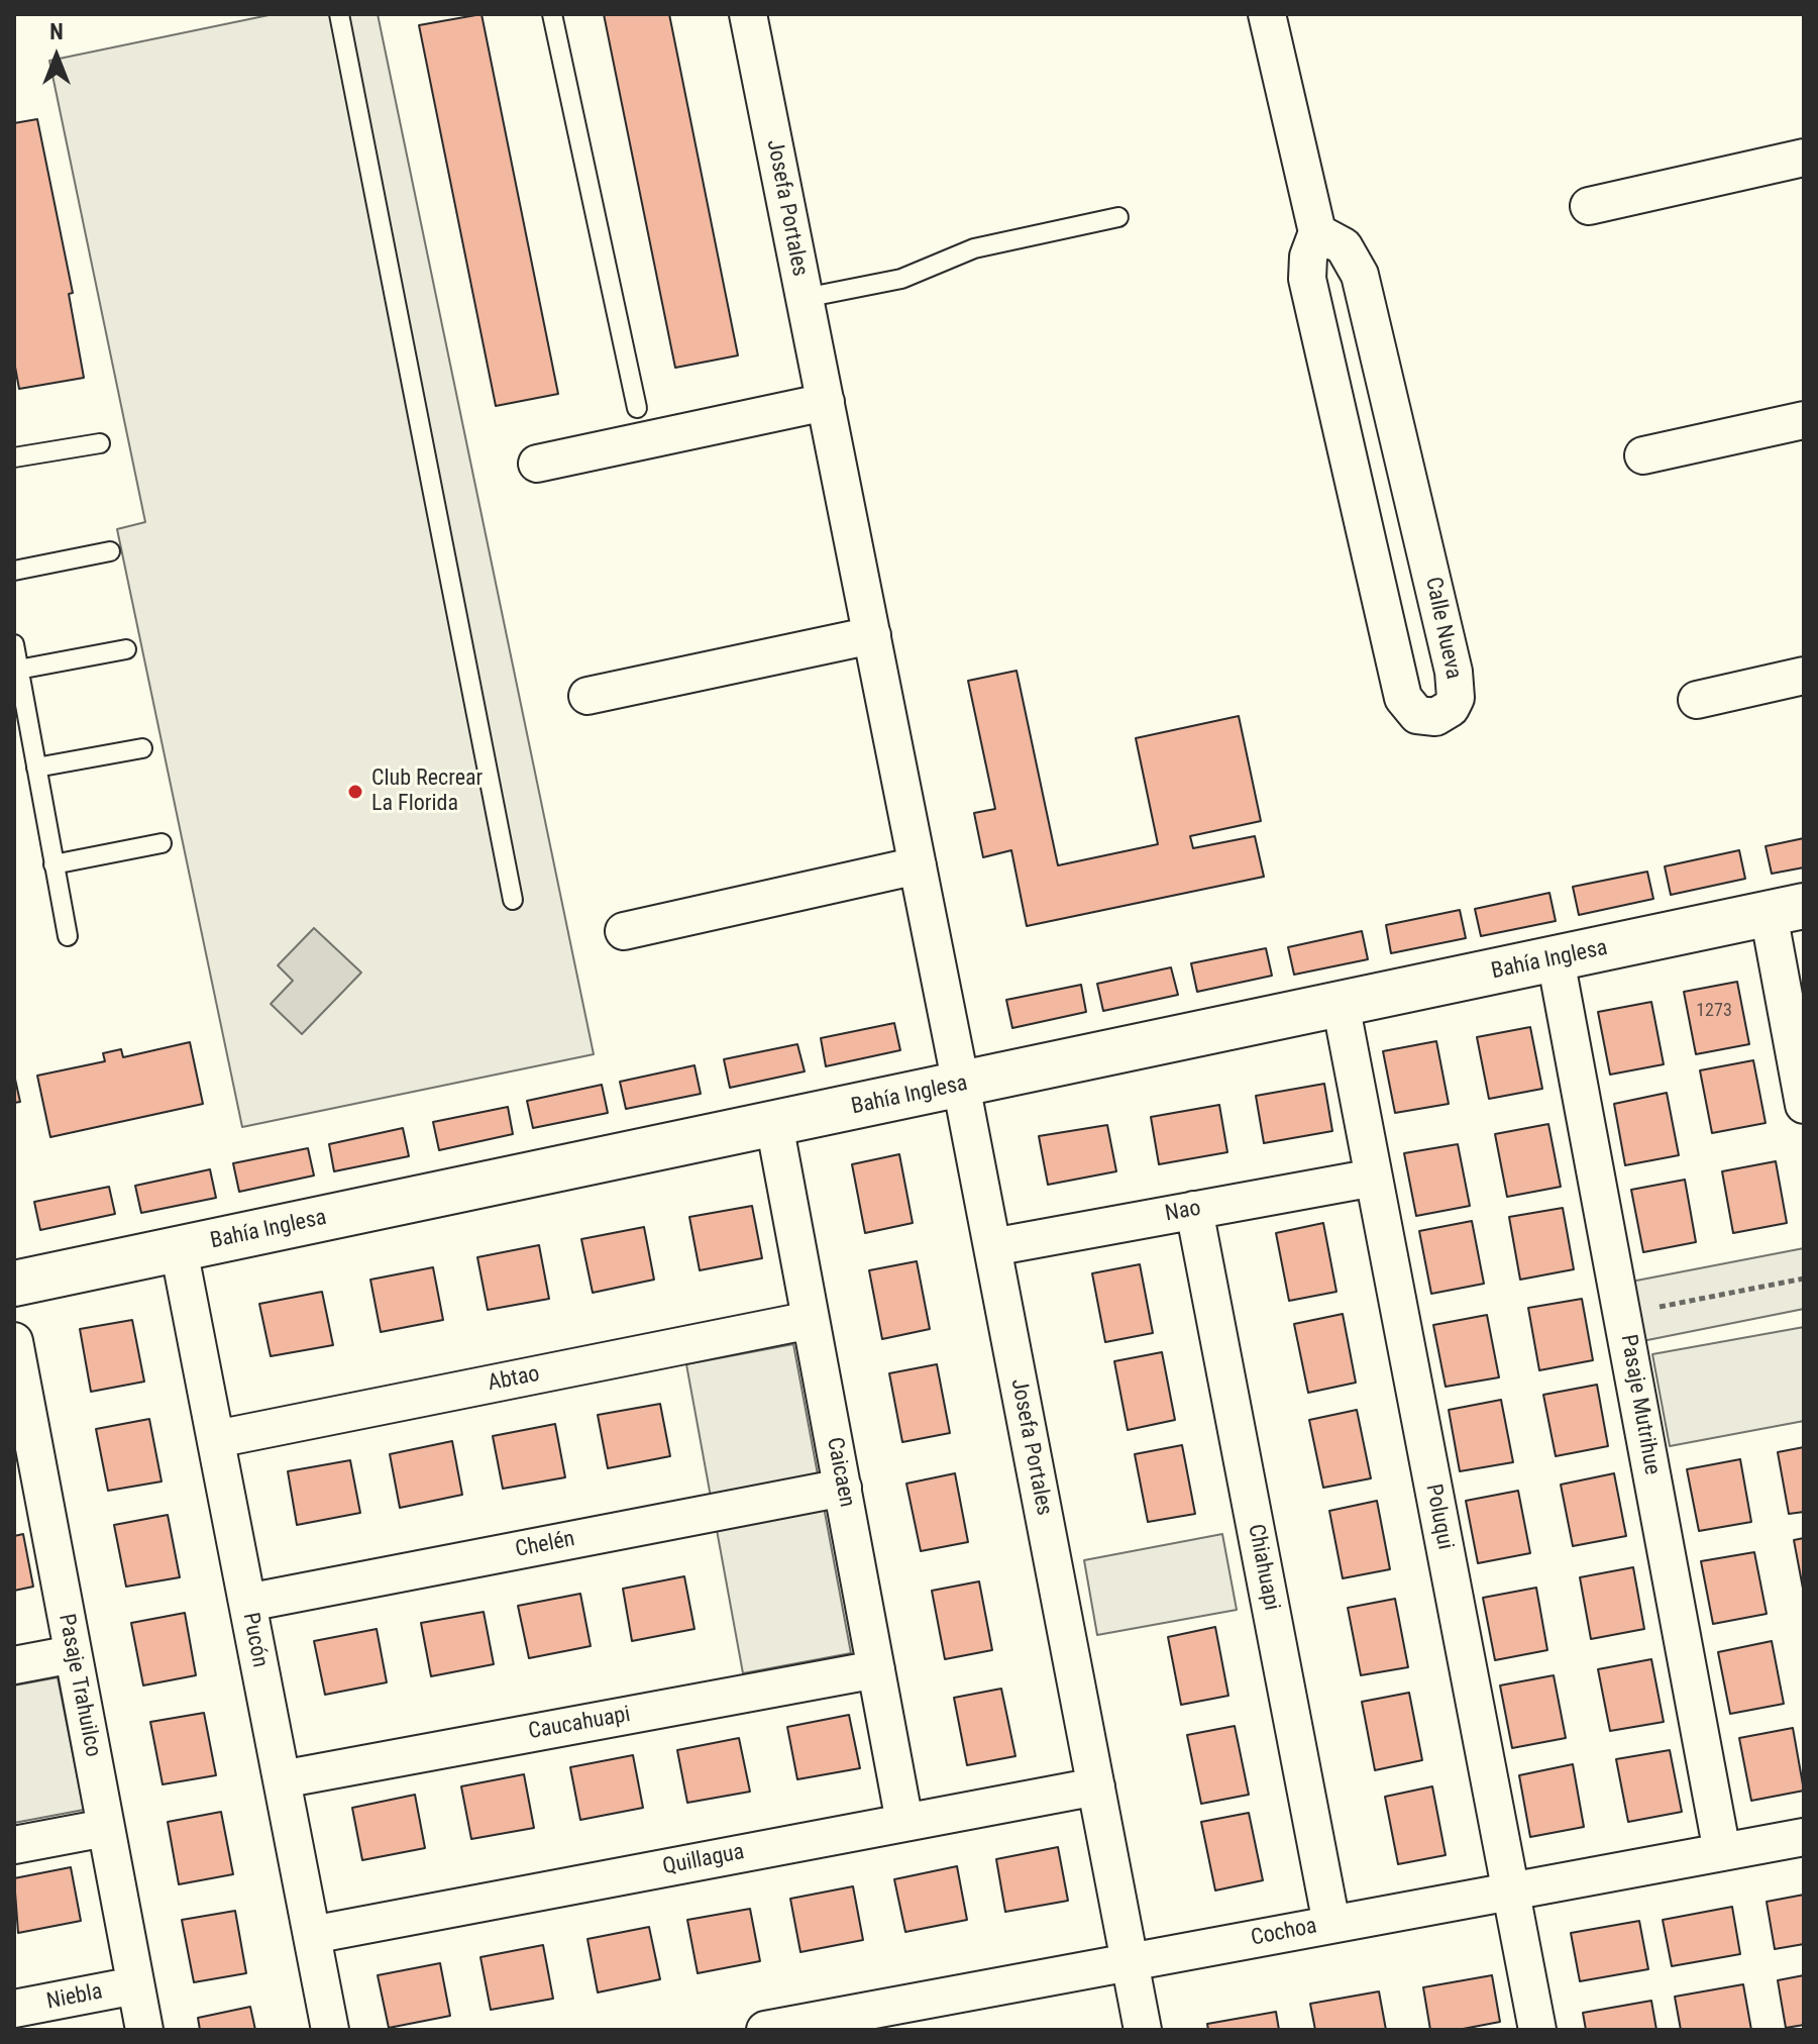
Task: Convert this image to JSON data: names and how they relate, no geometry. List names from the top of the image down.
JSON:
{
  "streets": {
    "street": [
      "Josefa Portales",
      "Calle Nueva",
      "Bahía Inglesa",
      "Nao",
      "Abtao",
      "Pasaje Mutrihue",
      "Caicaen",
      "Poluqui",
      "Chelén",
      "Chiahuapi",
      "Pucón",
      "Pasaje Trahuilco",
      "Caucahuapi",
      "Quillagua",
      "Cochoa",
      "Niebla"
    ]
  },
  "crossings": [
    ["Josefa Portales", "Bahía Inglesa"],
    ["Josefa Portales", "Nao"],
    ["Josefa Portales", "Quillagua"],
    ["Josefa Portales", "Cochoa"],
    ["Bahía Inglesa", "Pasaje Mutrihue"],
    ["Bahía Inglesa", "Caicaen"],
    ["Bahía Inglesa", "Poluqui"],
    ["Bahía Inglesa", "Pucón"],
    ["Nao", "Poluqui"],
    ["Nao", "Chiahuapi"],
    ["Abtao", "Caicaen"],
    ["Abtao", "Pucón"],
    ["Pasaje Mutrihue", "Cochoa"],
    ["Caicaen", "Chelén"],
    ["Caicaen", "Caucahuapi"],
    ["Caicaen", "Quillagua"],
    ["Poluqui", "Cochoa"],
    ["Chelén", "Pucón"],
    ["Chiahuapi", "Cochoa"],
    ["Pucón", "Caucahuapi"],
    ["Pucón", "Quillagua"],
    ["Pasaje Trahuilco", "Niebla"]
  ],
  "places": ["Club Recrear La Florida"],
  "house_numbers": ["1273"],
  "north": "top"
}
